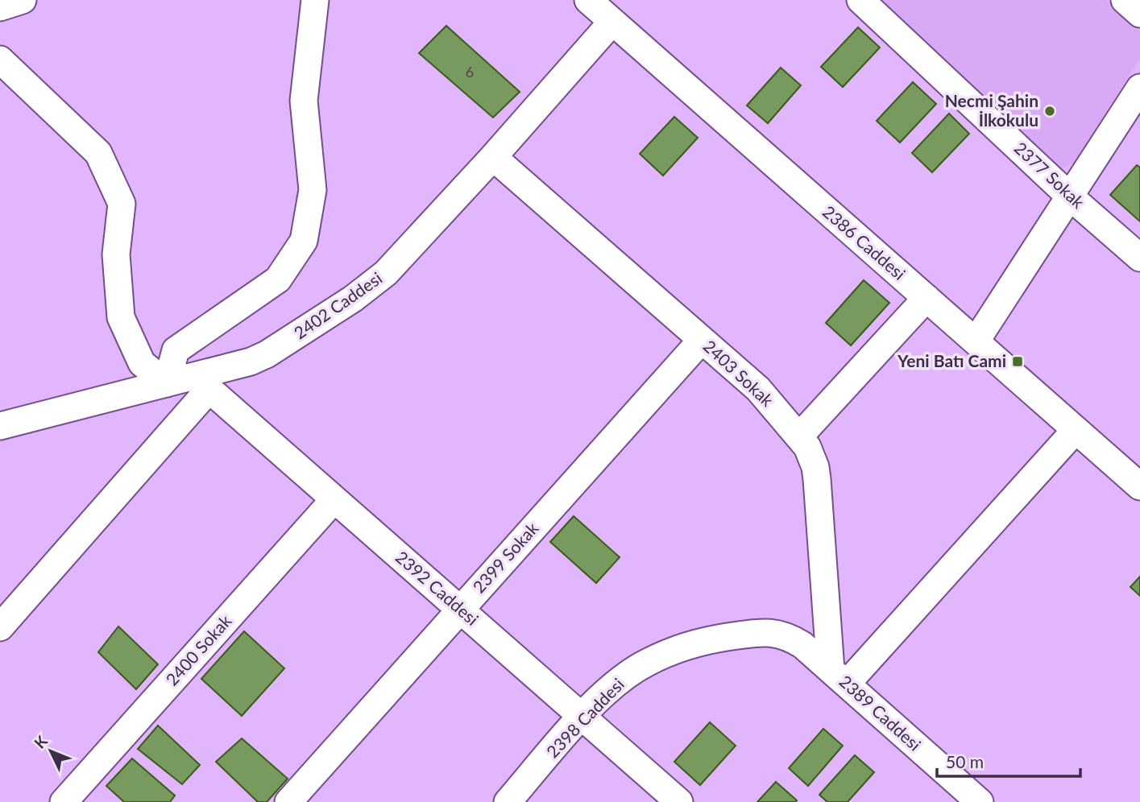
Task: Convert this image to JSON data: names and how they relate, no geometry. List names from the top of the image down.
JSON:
{
  "streets": {
    "street": [
      "2377 Sokak",
      "2386 Caddesi",
      "2402 Caddesi",
      "2403 Sokak",
      "2399 Sokak",
      "2392 Caddesi",
      "2400 Sokak",
      "2389 Caddesi",
      "2398 Caddesi"
    ]
  },
  "crossings": [
    ["2386 Caddesi", "2402 Caddesi"],
    ["2402 Caddesi", "2403 Sokak"],
    ["2402 Caddesi", "2392 Caddesi"],
    ["2403 Sokak", "2399 Sokak"],
    ["2403 Sokak", "2389 Caddesi"],
    ["2403 Sokak", "2398 Caddesi"],
    ["2399 Sokak", "2392 Caddesi"],
    ["2392 Caddesi", "2400 Sokak"],
    ["2392 Caddesi", "2398 Caddesi"],
    ["2389 Caddesi", "2398 Caddesi"]
  ],
  "places": {
    "other": ["Necmi Şahin İlkokulu"],
    "transit": ["Yeni Batı Cami"]
  },
  "house_numbers": ["6"],
  "scale_bar": "50 m",
  "north": "top left"
}
